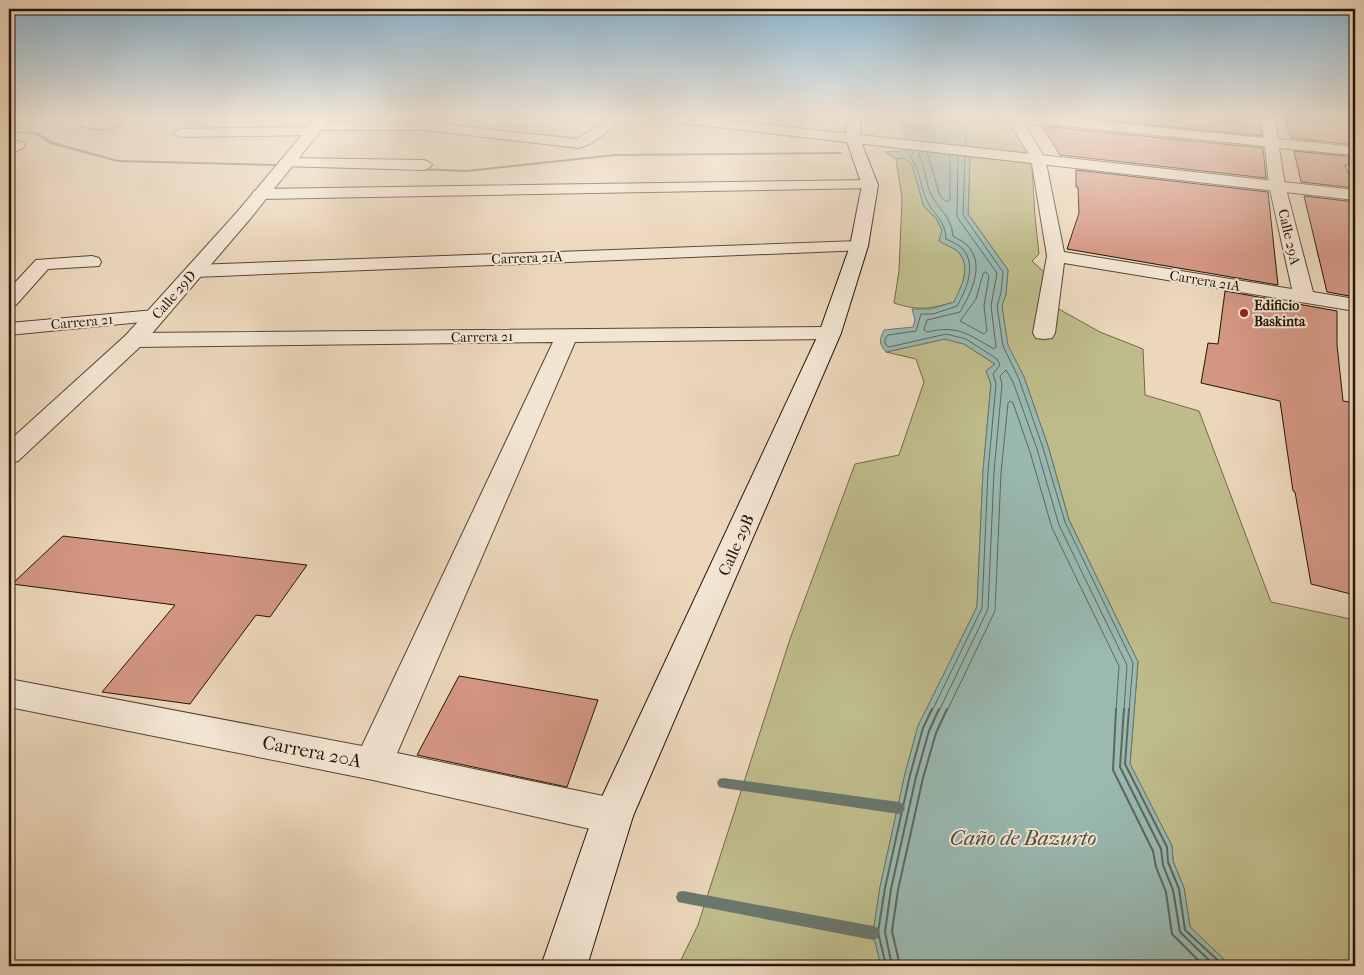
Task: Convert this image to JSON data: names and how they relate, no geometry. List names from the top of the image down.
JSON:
{
  "streets": {
    "street": [
      "Calle 29A",
      "Carrera 21A",
      "Calle 29D",
      "Carrera 21",
      "Calle 29B",
      "Carrera 20A"
    ]
  },
  "crossings": [
    ["Calle 29A", "Carrera 21A"],
    ["Carrera 21A", "Calle 29D"],
    ["Carrera 21A", "Calle 29B"],
    ["Calle 29D", "Carrera 21"],
    ["Carrera 21", "Calle 29B"],
    ["Calle 29B", "Carrera 20A"]
  ],
  "water": ["Caño de Bazurto"],
  "places": ["Edificio Baskinta"]
}
